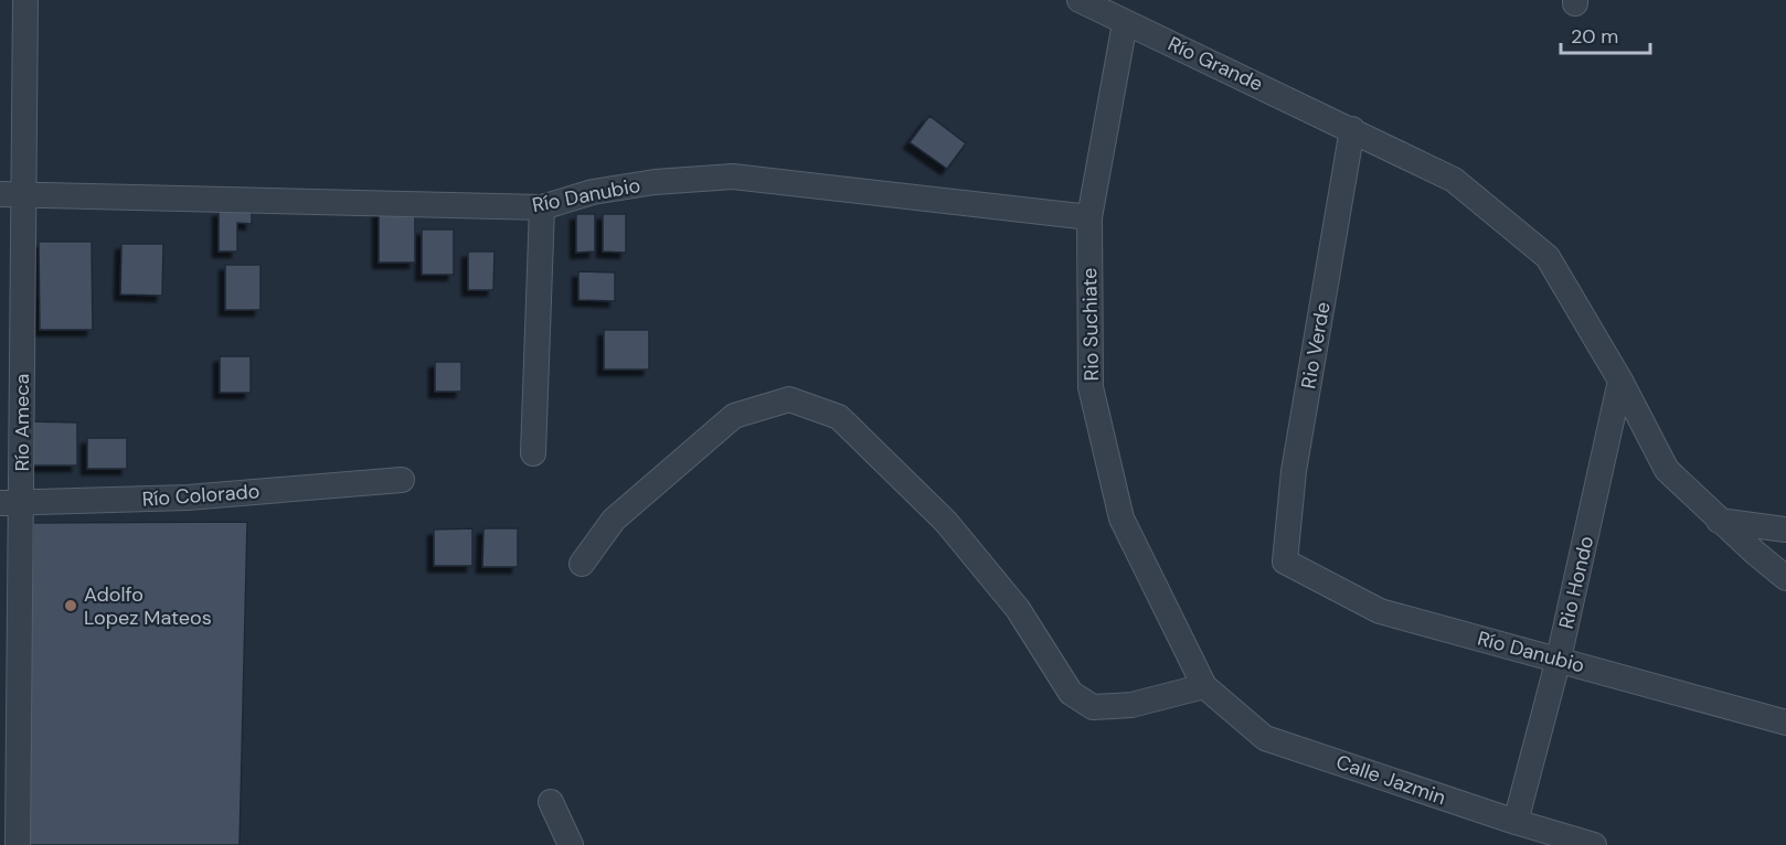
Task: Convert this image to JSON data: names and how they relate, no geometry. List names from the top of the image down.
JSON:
{
  "streets": {
    "street": [
      "Río Grande",
      "Río Danubio",
      "Rio Suchiate",
      "Rio Verde",
      "Río Ameca",
      "Río Colorado",
      "Rio Hondo",
      "Calle Jazmin"
    ]
  },
  "crossings": [
    ["Río Grande", "Rio Suchiate"],
    ["Río Grande", "Rio Verde"],
    ["Río Grande", "Rio Hondo"],
    ["Río Danubio", "Rio Suchiate"],
    ["Río Danubio", "Rio Verde"],
    ["Río Danubio", "Río Ameca"],
    ["Río Danubio", "Rio Hondo"],
    ["Rio Suchiate", "Calle Jazmin"],
    ["Río Ameca", "Río Colorado"],
    ["Rio Hondo", "Calle Jazmin"]
  ],
  "places": ["Adolfo Lopez Mateos"],
  "scale_bar": "20 m"
}
